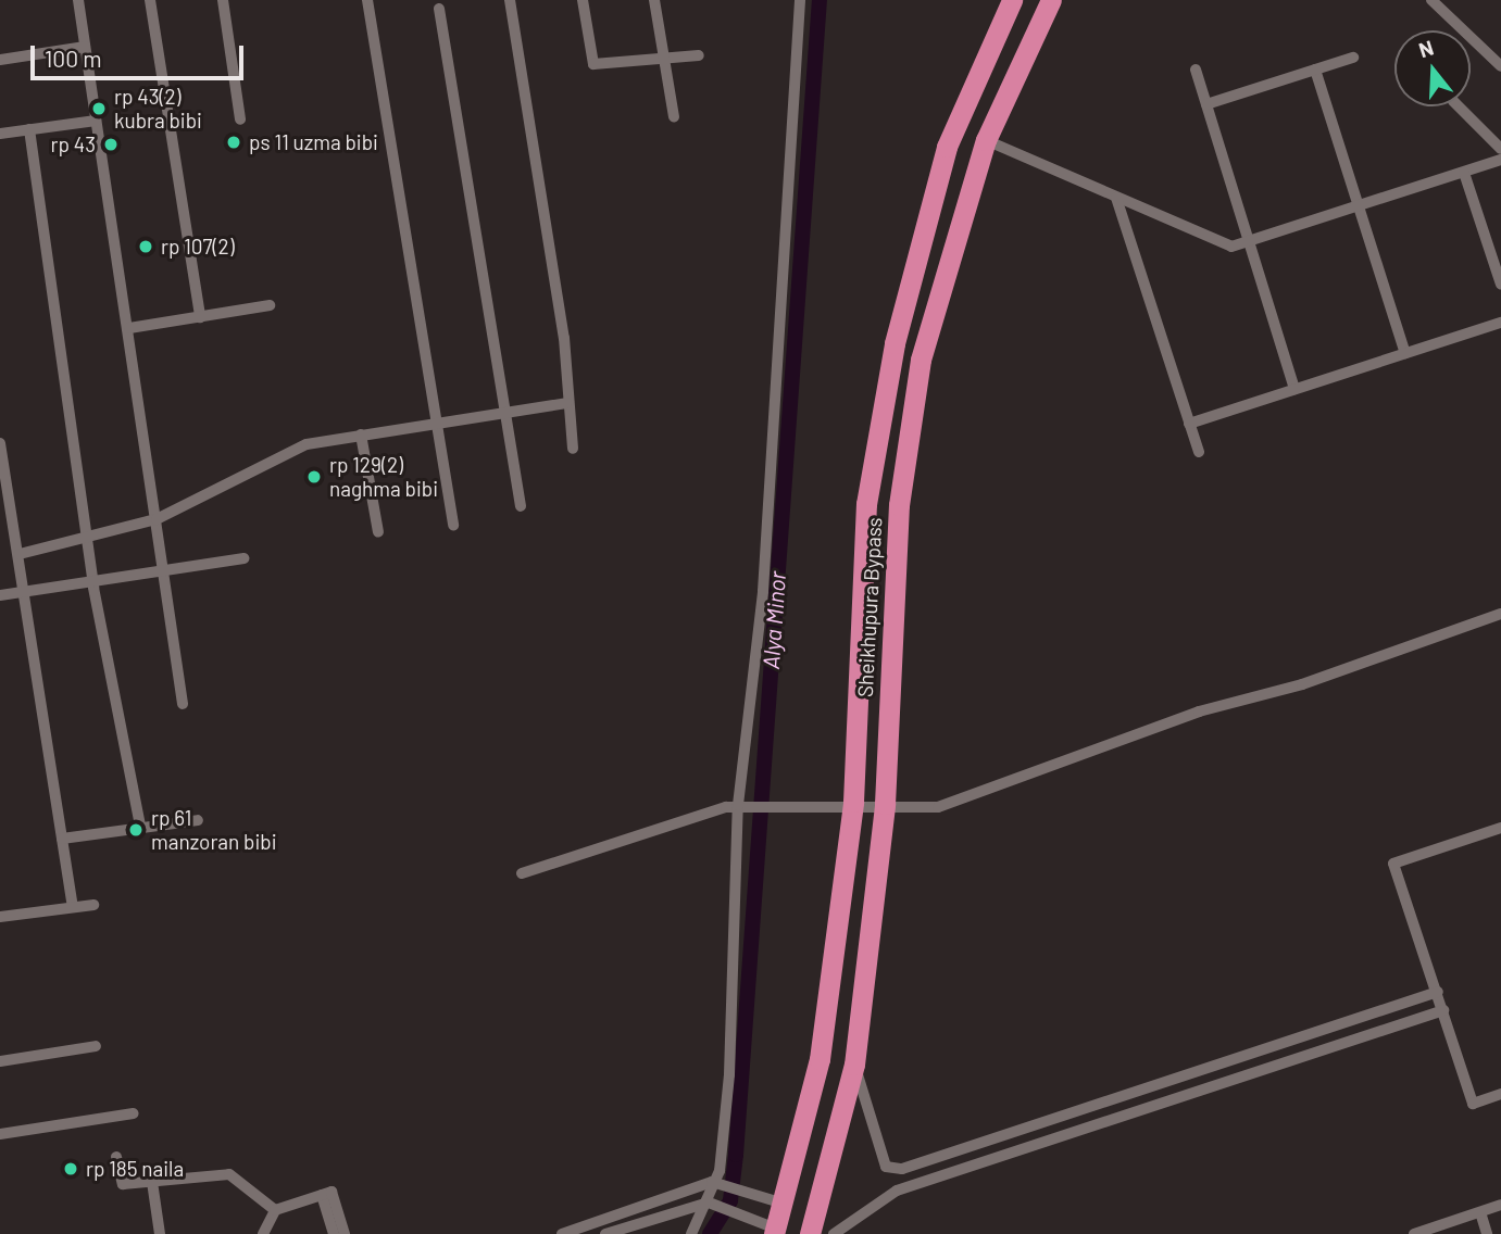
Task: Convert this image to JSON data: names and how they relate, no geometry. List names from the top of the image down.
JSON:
{
  "streets": {
    "highway": ["Sheikhupura Bypass"]
  },
  "water": ["Alya Minor"],
  "places": [
    "rp 43(2) kubra bibi",
    "ps 11 uzma bibi",
    "rp 43",
    "rp 107(2)",
    "rp 129(2) naghma bibi",
    "rp 61 manzoran bibi",
    "rp 185 naila"
  ],
  "scale_bar": "100 m",
  "north": "top"
}
